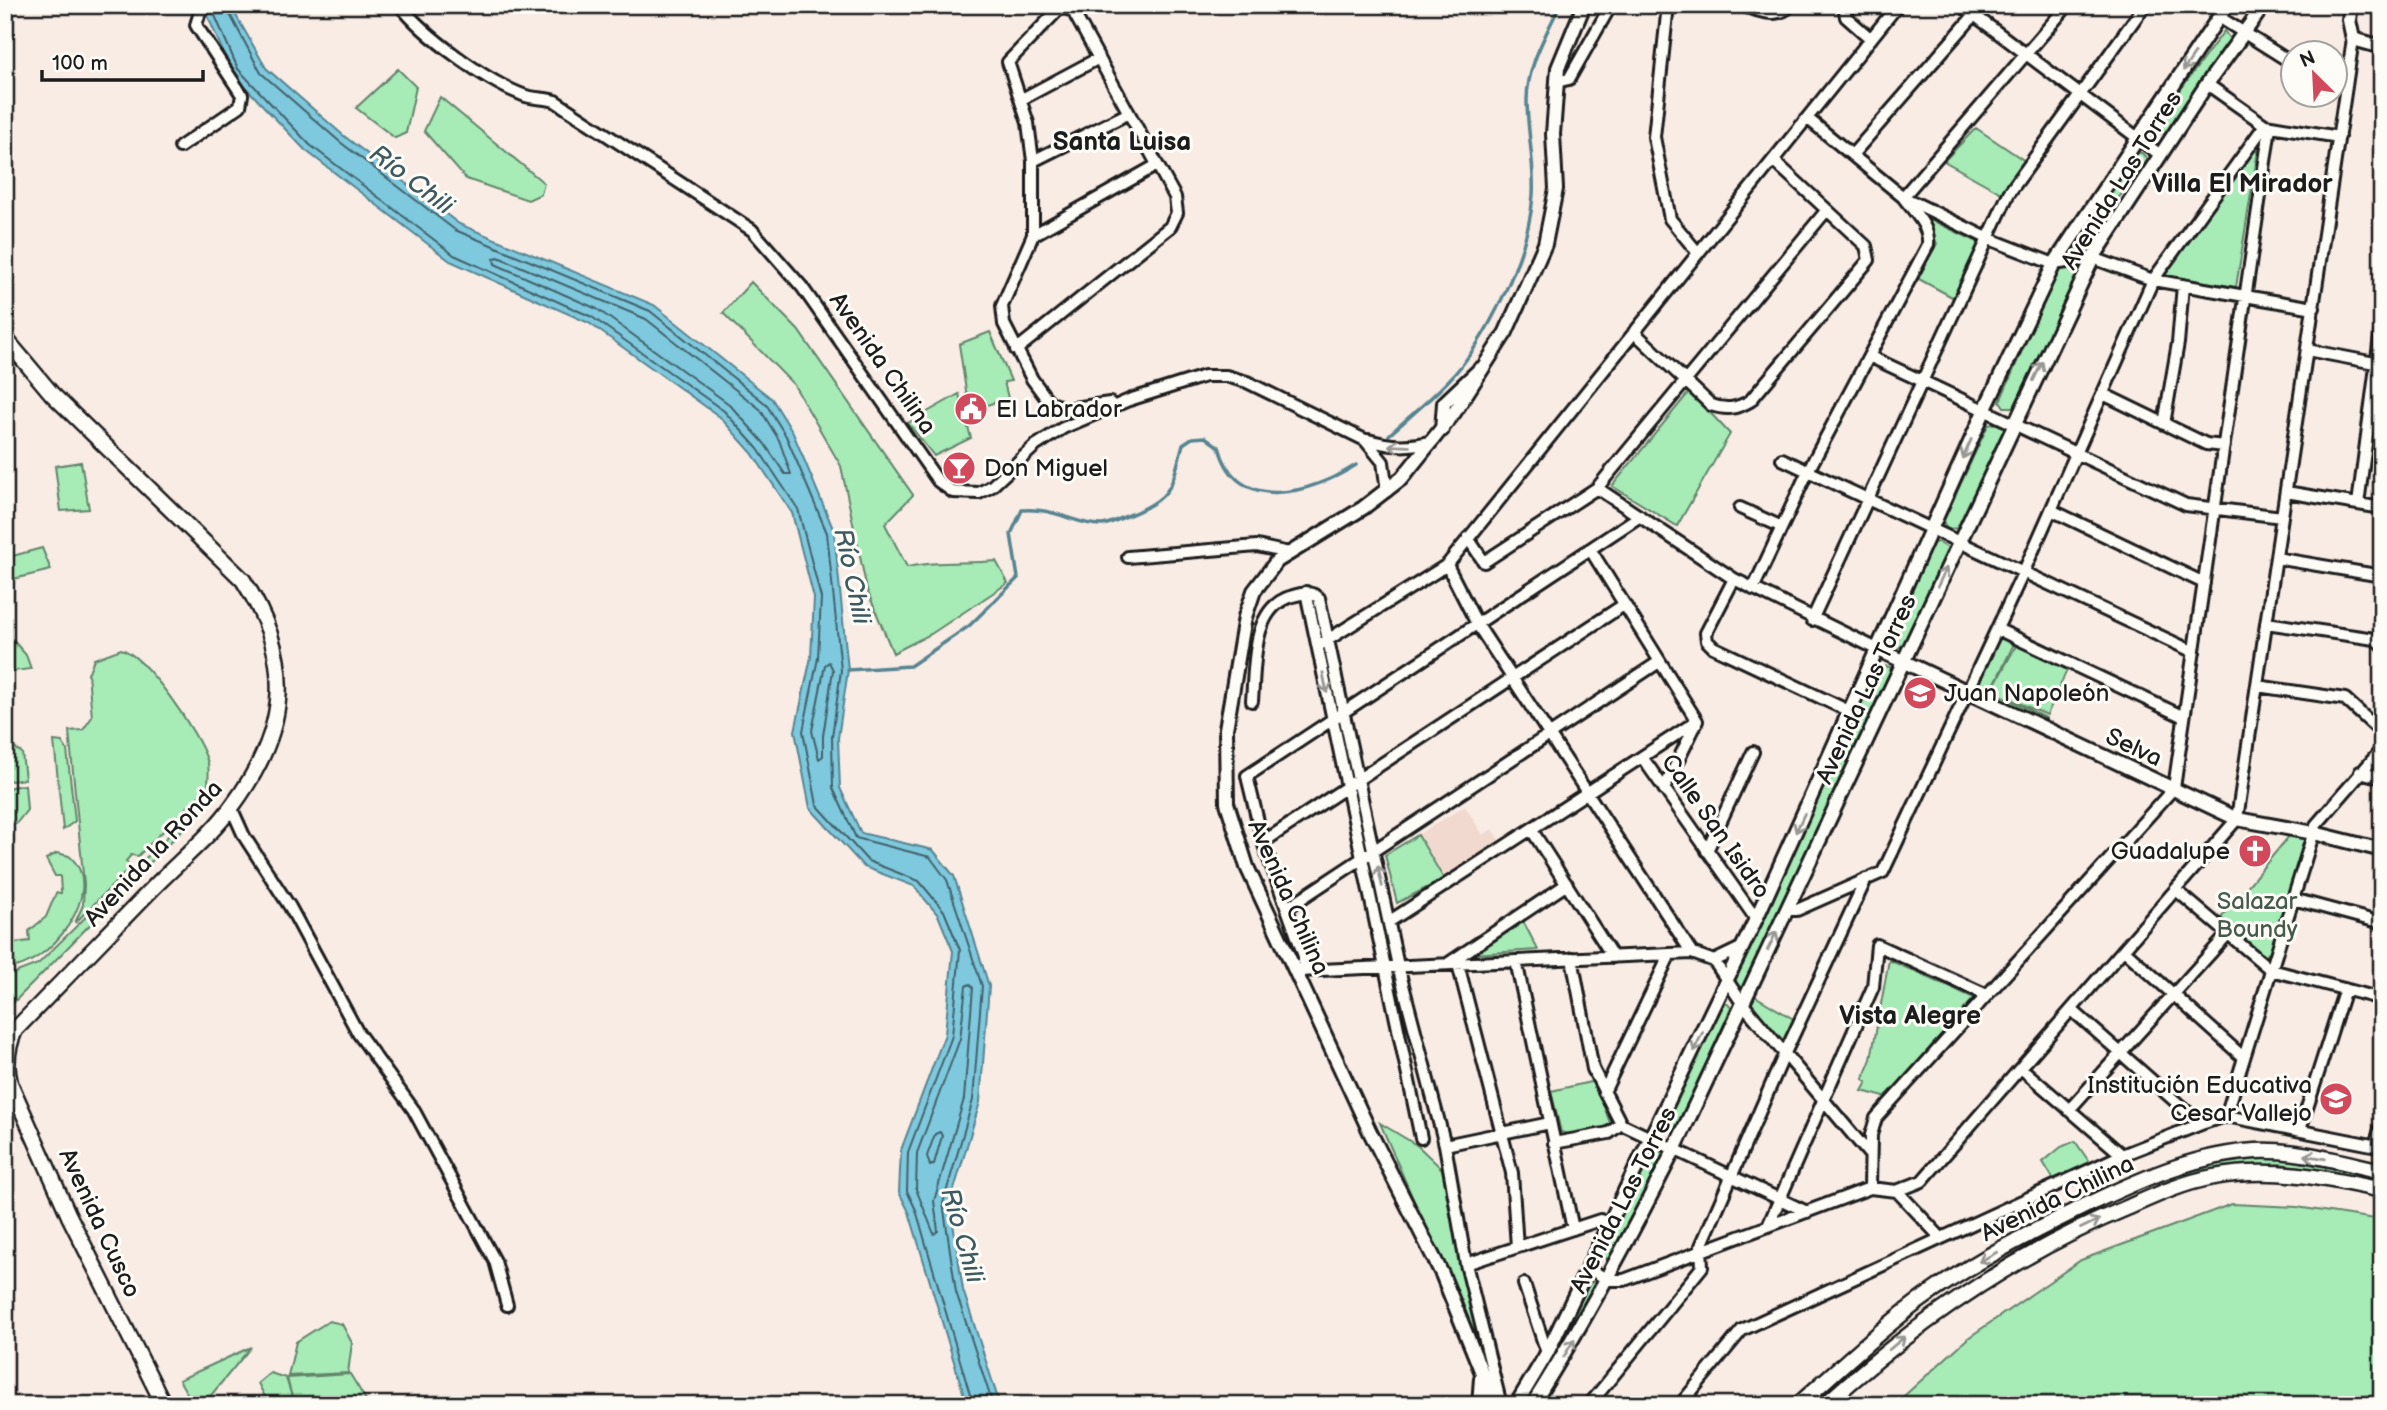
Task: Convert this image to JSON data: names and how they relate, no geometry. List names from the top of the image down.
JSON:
{
  "streets": {
    "main road": ["Avenida Chilina", "Avenida la Ronda", "Avenida Cusco"],
    "street": ["Avenida Las Torres", "Selva", "Calle San Isidro"]
  },
  "crossings": [
    ["Avenida Las Torres", "Selva"],
    ["Avenida Las Torres", "Calle San Isidro"],
    ["Avenida la Ronda", "Avenida Cusco"]
  ],
  "districts": ["Santa Luisa", "Villa El Mirador", "Vista Alegre"],
  "water": ["Río Chili"],
  "parks": ["Salazar Boundy"],
  "places": {
    "public building": ["El Labrador"],
    "bar": ["Don Miguel"],
    "school or university": ["Juan Napoleón", "Institución Educativa Cesar Vallejo"],
    "church": ["Guadalupe"]
  },
  "scale_bar": "100 m",
  "north": "top left"
}
